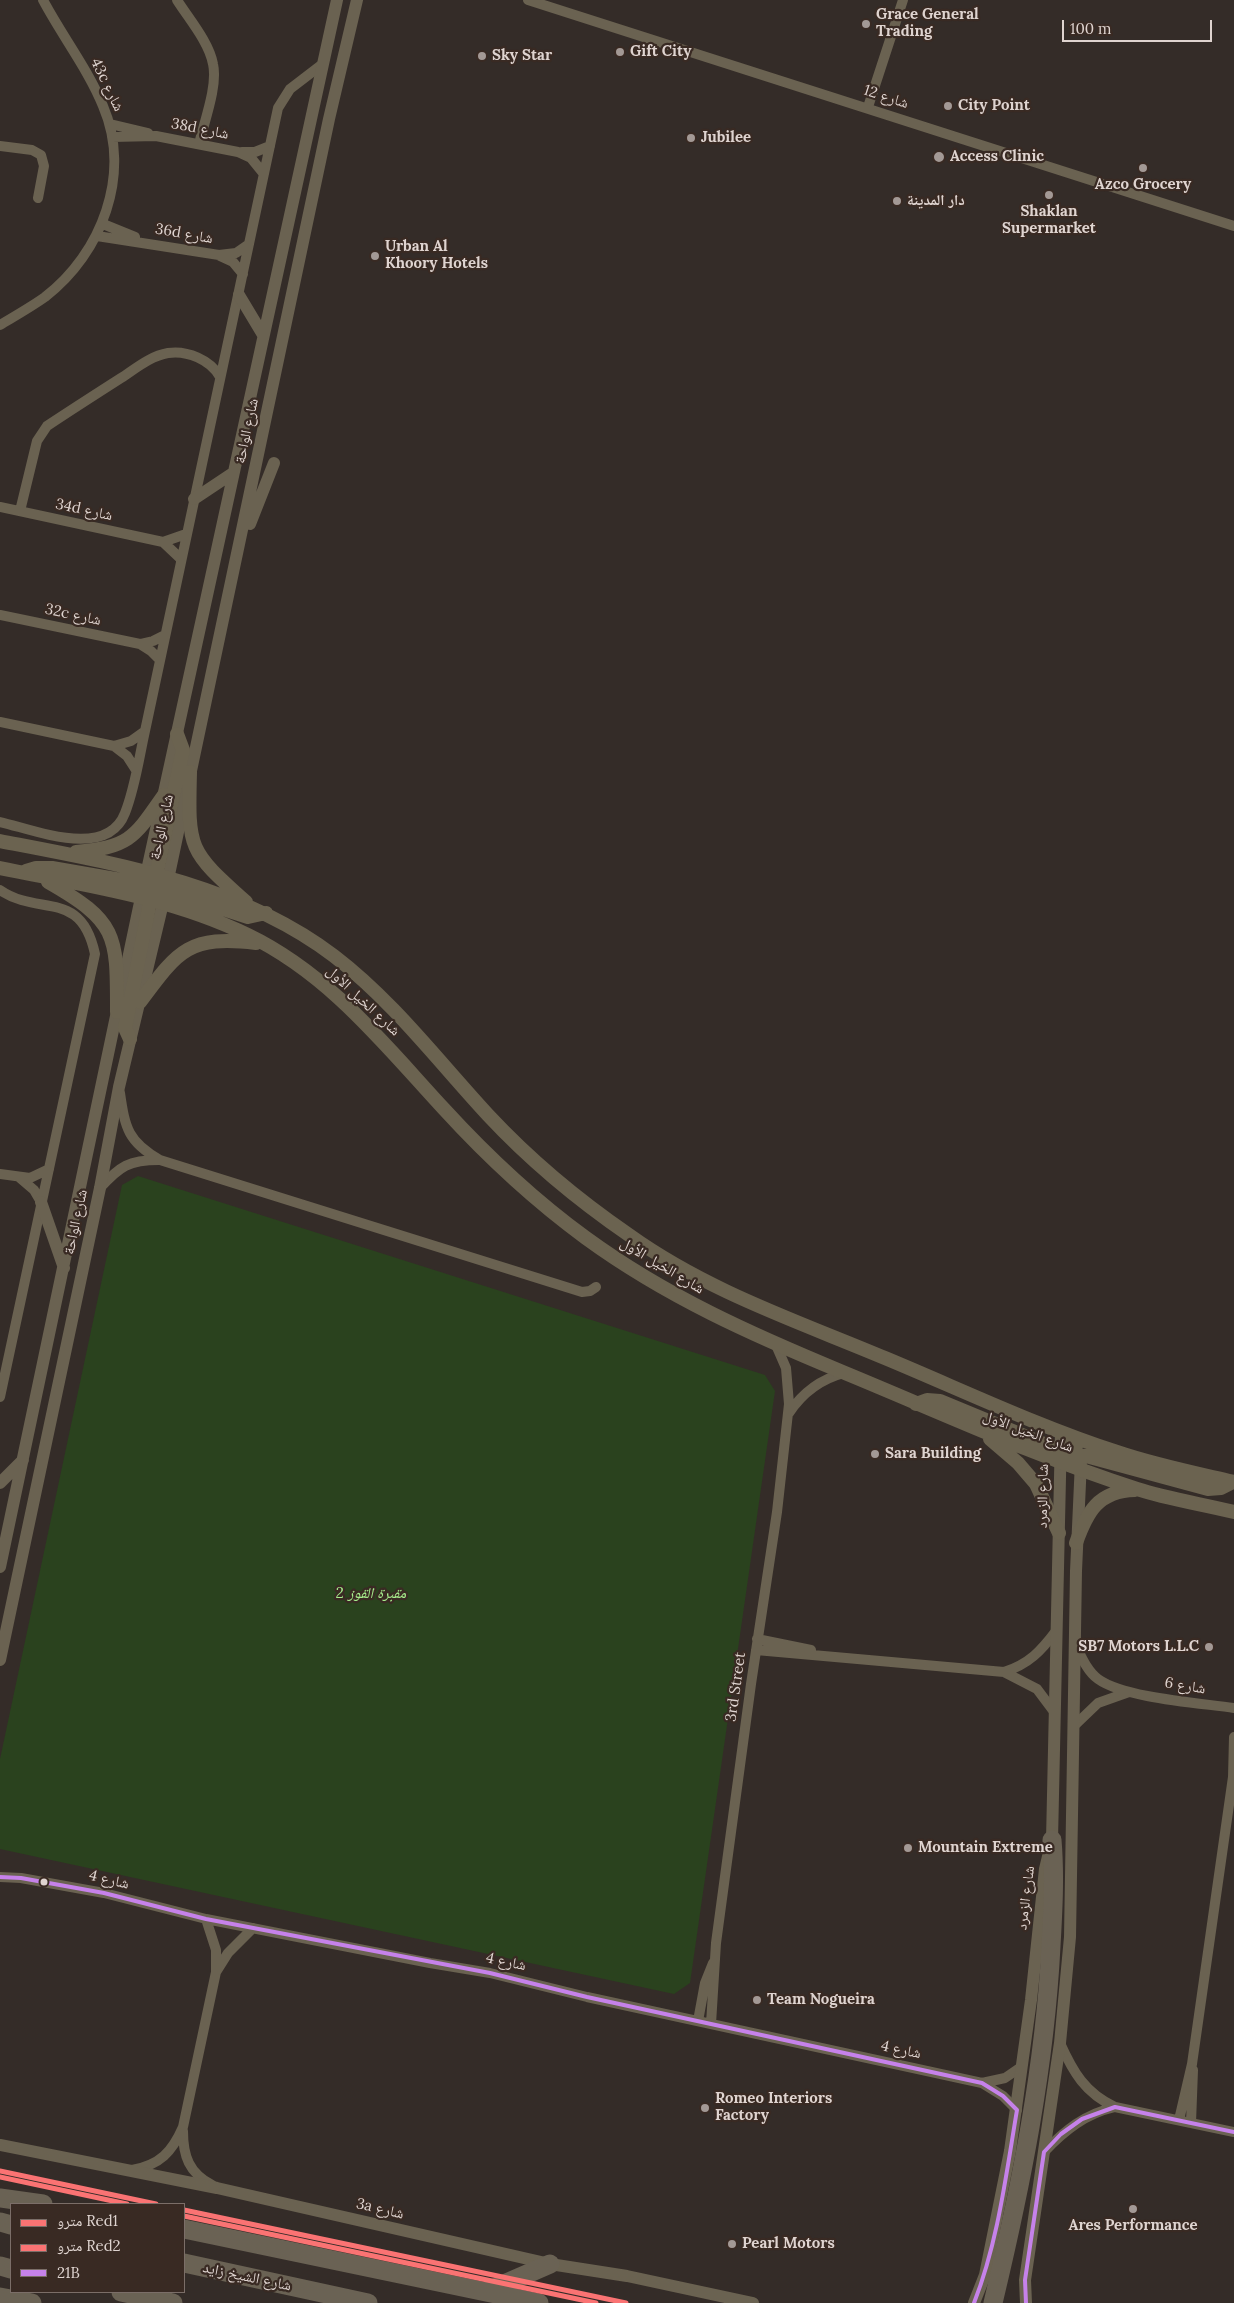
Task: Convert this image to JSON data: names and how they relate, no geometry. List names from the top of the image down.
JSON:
{
  "streets": {
    "highway": ["شارع الشيخ زايد"],
    "main road": ["شارع الخيل الأول"],
    "street": [
      "43c شارع",
      "شارع 12",
      "38d شارع",
      "36d شارع",
      "شارع الواحة",
      "34d شارع",
      "32c شارع",
      "شارع الزمرد",
      "شارع 6",
      "3rd Street",
      "شارع 4",
      "3a شارع"
    ]
  },
  "crossings": [
    ["43c شارع", "38d شارع"],
    ["43c شارع", "36d شارع"],
    ["شارع الواحة", "شارع الخيل الأول"],
    ["شارع الخيل الأول", "شارع الزمرد"],
    ["شارع الخيل الأول", "3rd Street"],
    ["شارع الزمرد", "شارع 4"]
  ],
  "parks": ["مقبرة القوز 2"],
  "places": [
    "Grace General Trading",
    "Gift City",
    "Sky Star",
    "City Point",
    "Jubilee",
    "Access Clinic",
    "Azco Grocery",
    "Shaklan Supermarket",
    "دار المدينة",
    "Urban Al Khoory Hotels",
    "Sara Building",
    "SB7 Motors L.L.C",
    "Mountain Extreme",
    "Team Nogueira",
    "Romeo Interiors Factory",
    "Ares Performance",
    "Pearl Motors"
  ],
  "lines": ["transit line 21B", "metro line Red1", "metro line Red2"],
  "legend": ["مترو Red1", "مترو Red2", "21B"],
  "scale_bar": "100 m"
}
